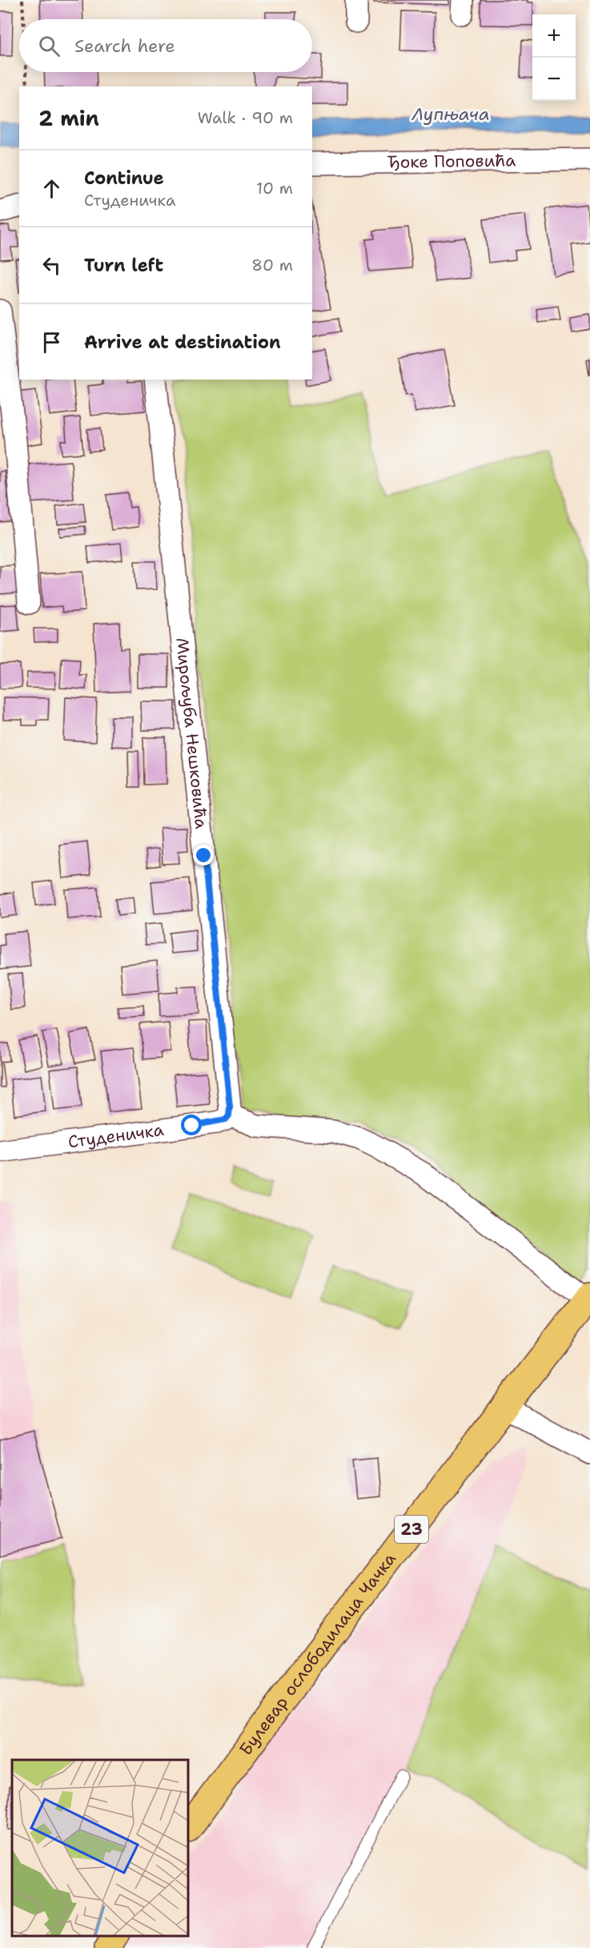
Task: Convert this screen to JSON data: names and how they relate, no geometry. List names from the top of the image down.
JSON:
{
  "streets": {
    "main road": ["23", "Булевар ослободилаца Чачка"],
    "street": ["Ђоке Поповића", "Мирољуба Нешковића", "Студеничка"]
  },
  "crossings": [
    ["Мирољуба Нешковића", "Студеничка"]
  ],
  "water": ["Лупњача"],
  "page": {
    "map_buttons": ["+", "−"],
    "search": "Search here",
    "heading": ["2 min", "Walk · 90 m"],
    "list": [
      ["Continue", "Студеничка", "10 m"],
      ["Turn left", "80 m"],
      "Arrive at destination"
    ]
  }
}
